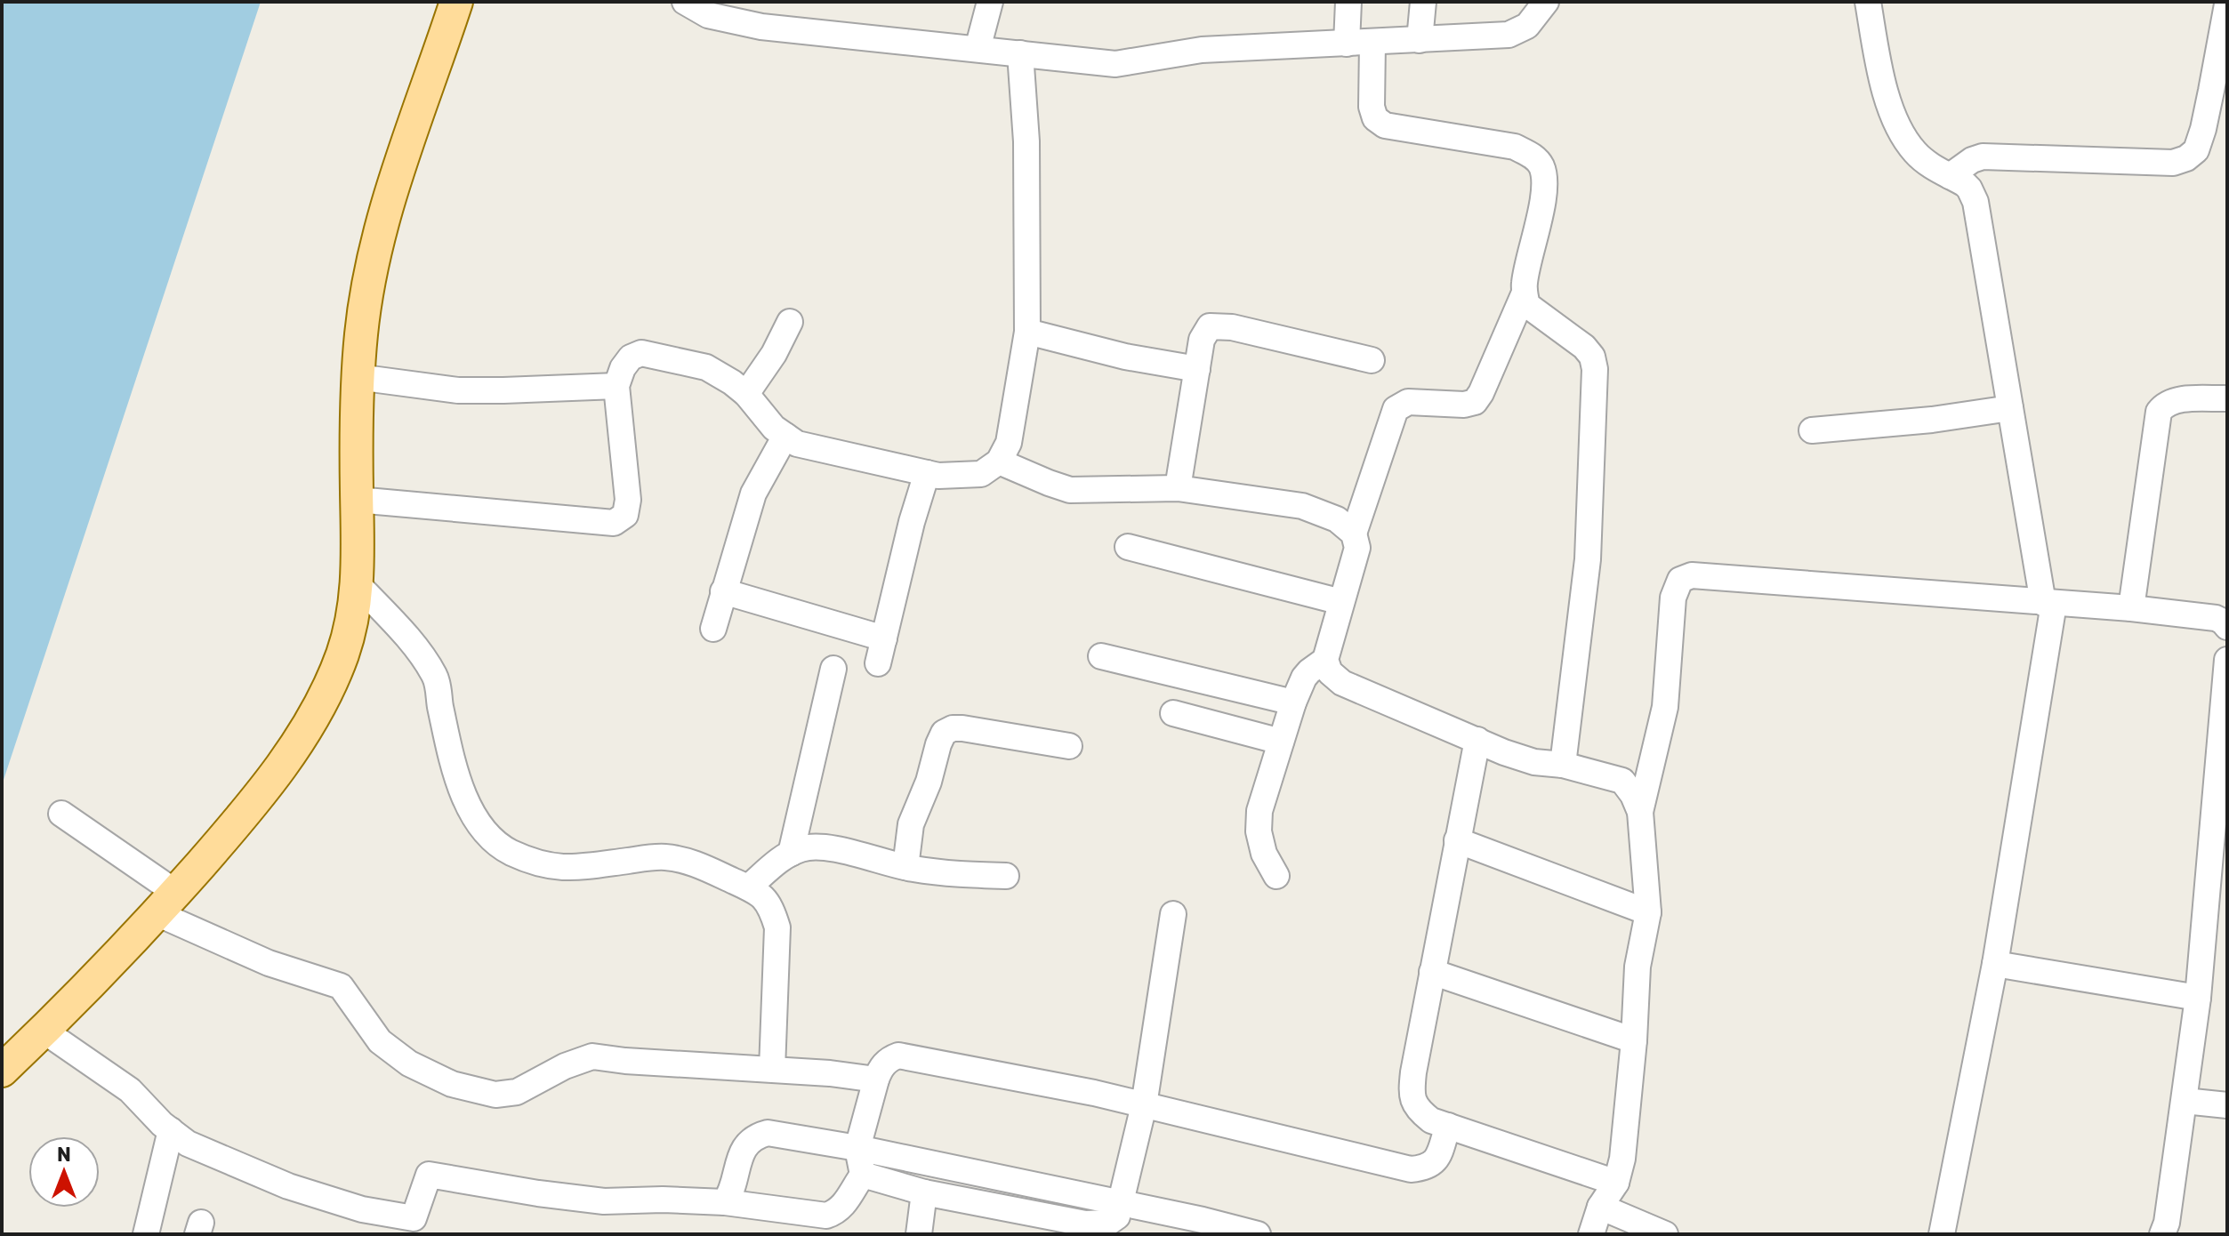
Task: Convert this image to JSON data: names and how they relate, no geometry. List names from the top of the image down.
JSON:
{
  "north": "top"
}
